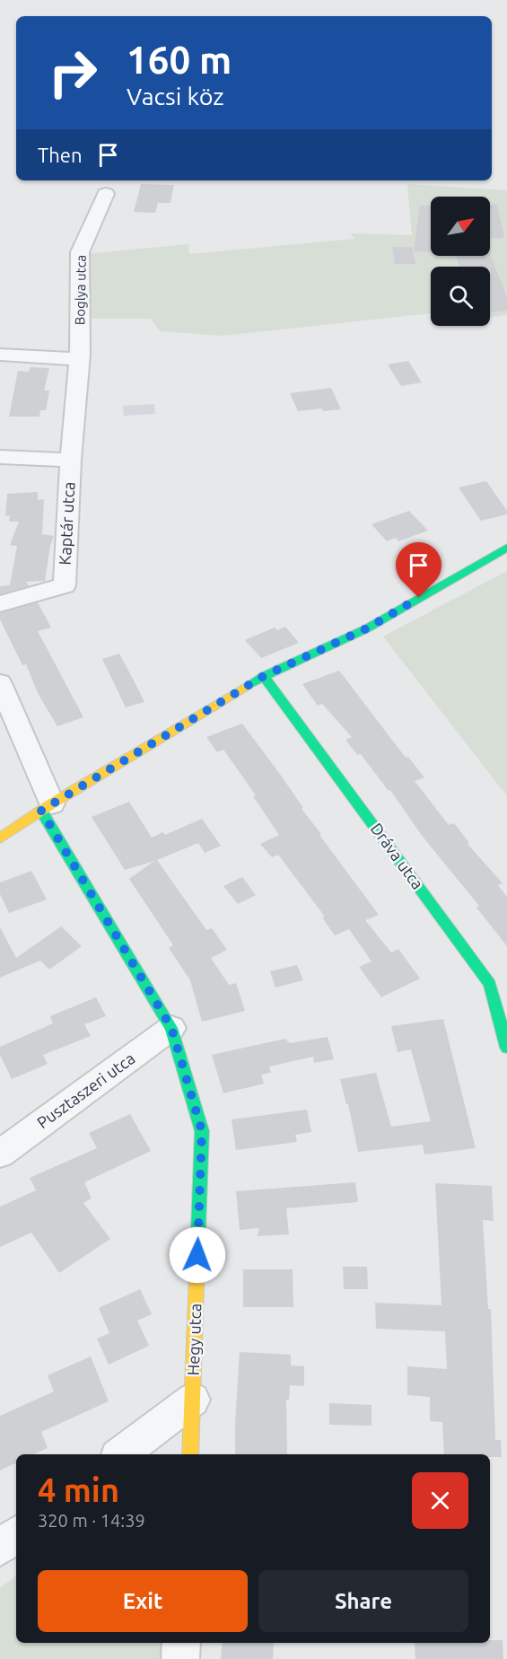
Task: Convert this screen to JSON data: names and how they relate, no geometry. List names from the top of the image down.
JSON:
{
  "streets": {
    "street": [
      "Boglya utca",
      "Kaptár utca",
      "Dráva utca",
      "Pusztaszeri utca",
      "Hegy utca"
    ]
  },
  "crossings": [
    ["Boglya utca", "Kaptár utca"],
    ["Pusztaszeri utca", "Hegy utca"]
  ],
  "north": "top right",
  "page": {
    "turn": ["160 m", "Vacsi köz"],
    "then": "Then",
    "heading": ["4 min", "320 m · 14:39"],
    "buttons": ["Exit", "Share"]
  }
}
